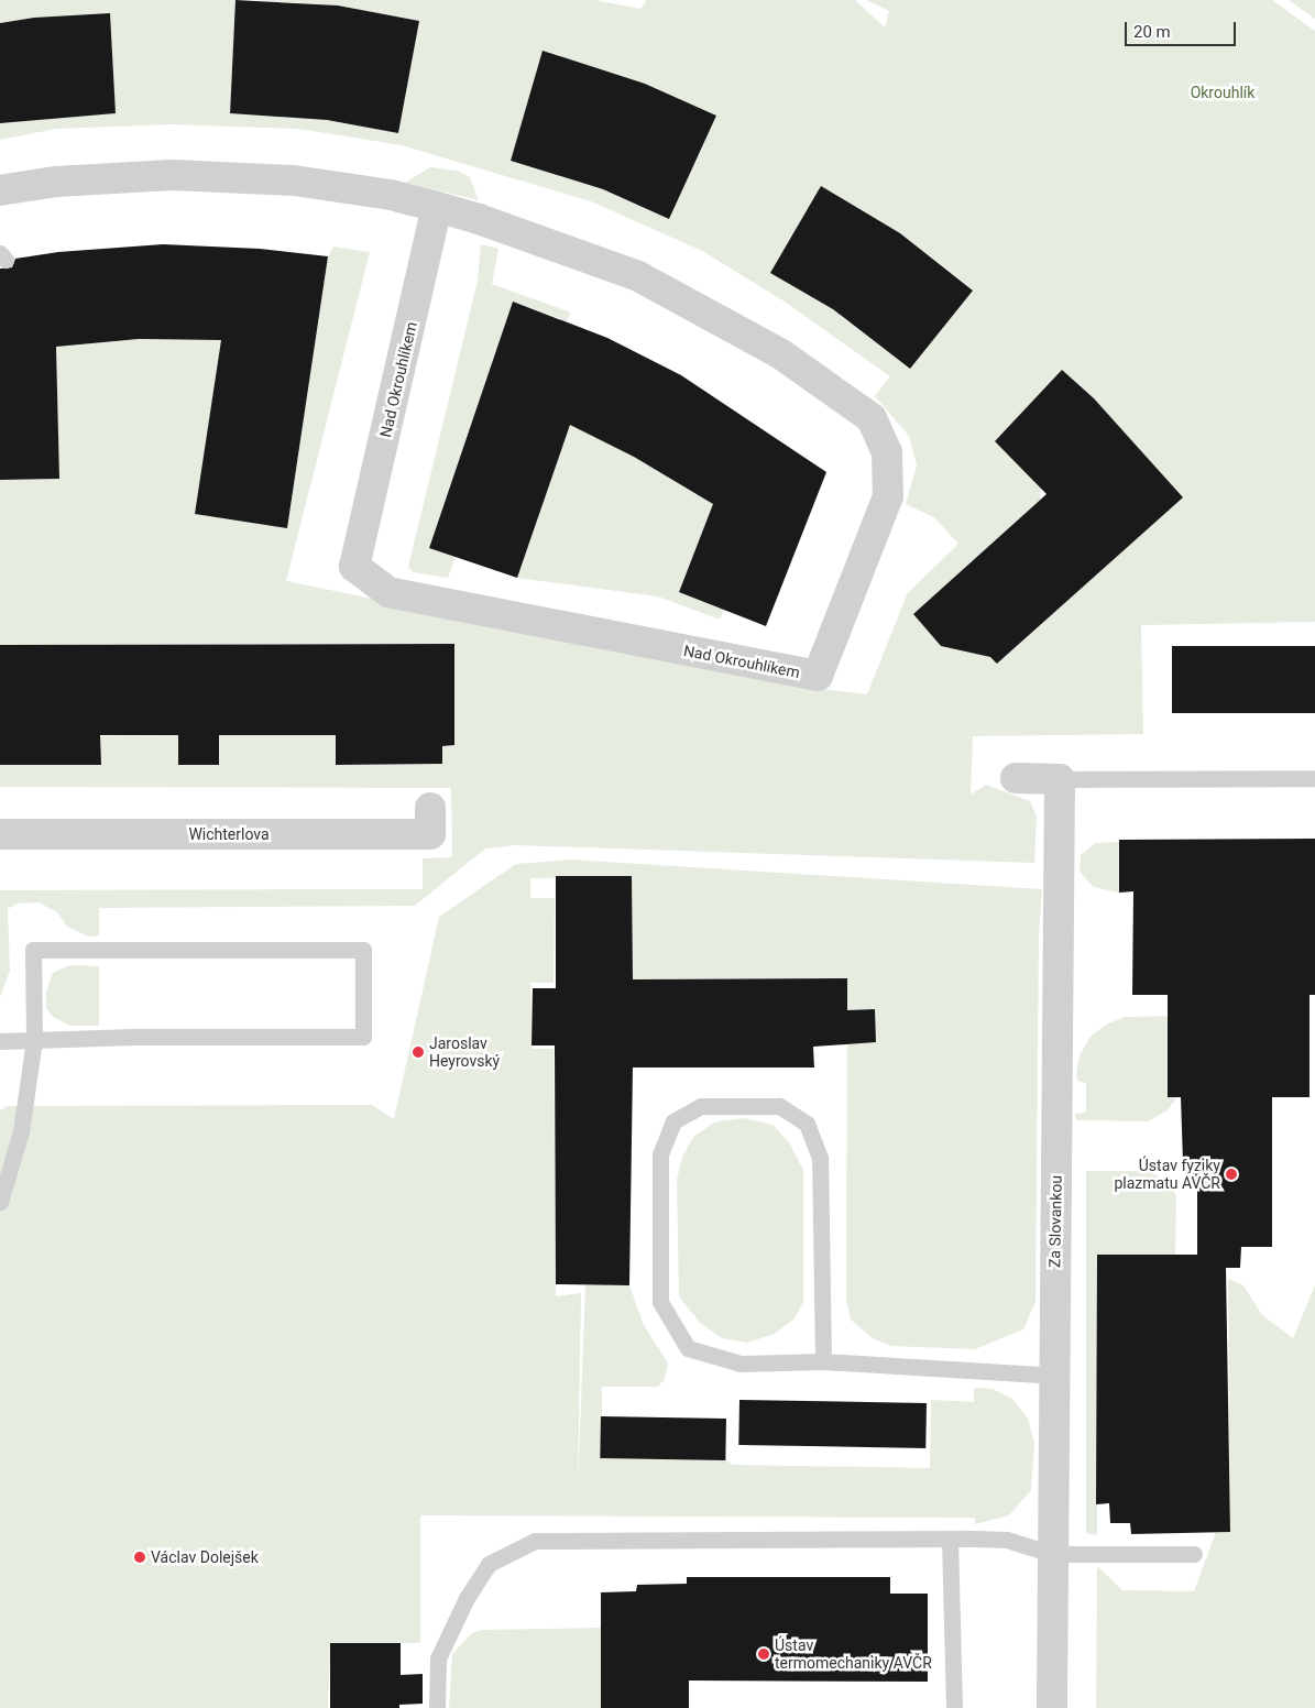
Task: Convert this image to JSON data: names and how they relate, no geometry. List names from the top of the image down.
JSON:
{
  "streets": {
    "street": ["Nad Okrouhlíkem", "Wichterlova", "Za Slovankou"]
  },
  "parks": ["Okrouhlík"],
  "places": [
    "Jaroslav Heyrovský",
    "Ústav fyziky plazmatu AVČR",
    "Václav Dolejšek",
    "Ústav termomechaniky AVČR"
  ],
  "scale_bar": "20 m"
}
